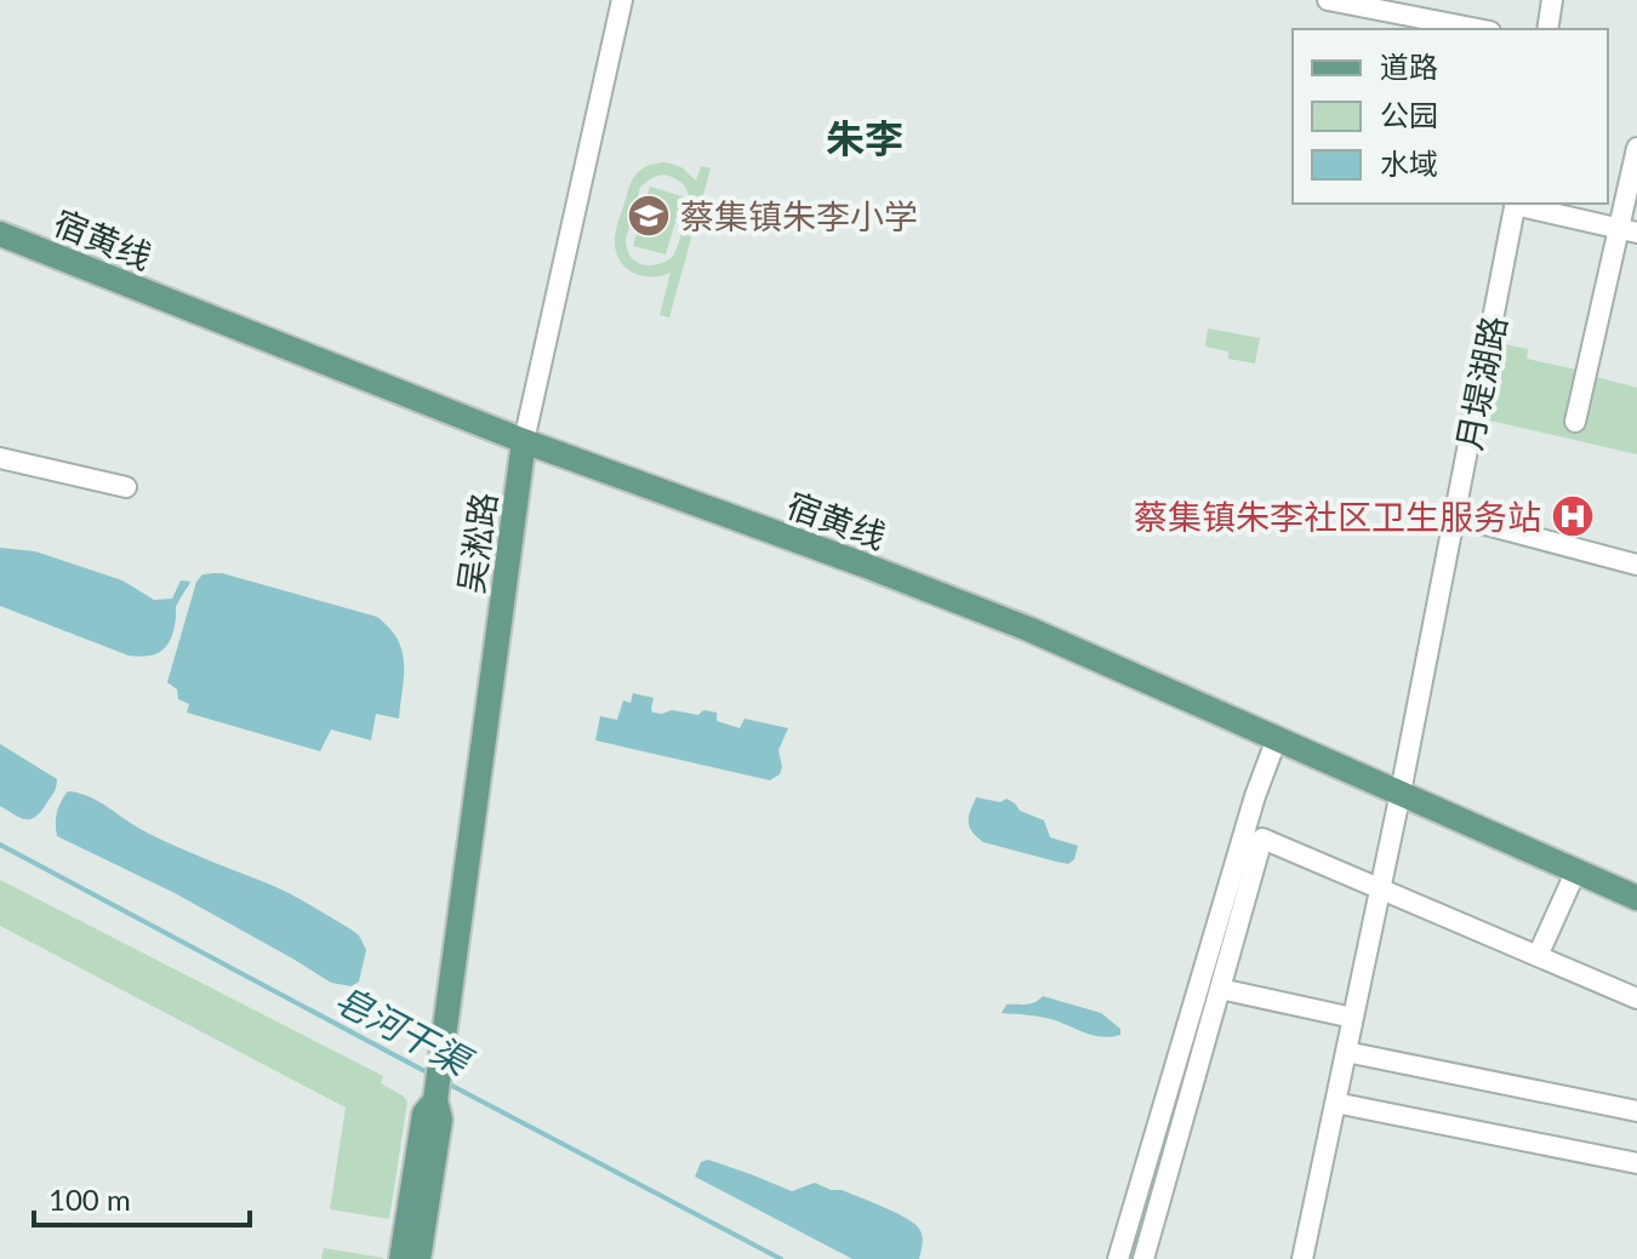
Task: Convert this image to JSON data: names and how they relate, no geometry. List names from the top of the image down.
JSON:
{
  "streets": {
    "main road": ["宿黄线", "吴淞路"],
    "street": ["月堤湖路"]
  },
  "crossings": [
    ["宿黄线", "月堤湖路"],
    ["宿黄线", "吴淞路"]
  ],
  "districts": ["朱李"],
  "water": ["皂河干渠"],
  "places": {
    "school or university": ["蔡集镇朱李小学"],
    "hospital": ["蔡集镇朱李社区卫生服务站"]
  },
  "legend": ["道路", "公园", "水域"],
  "scale_bar": "100 m"
}
